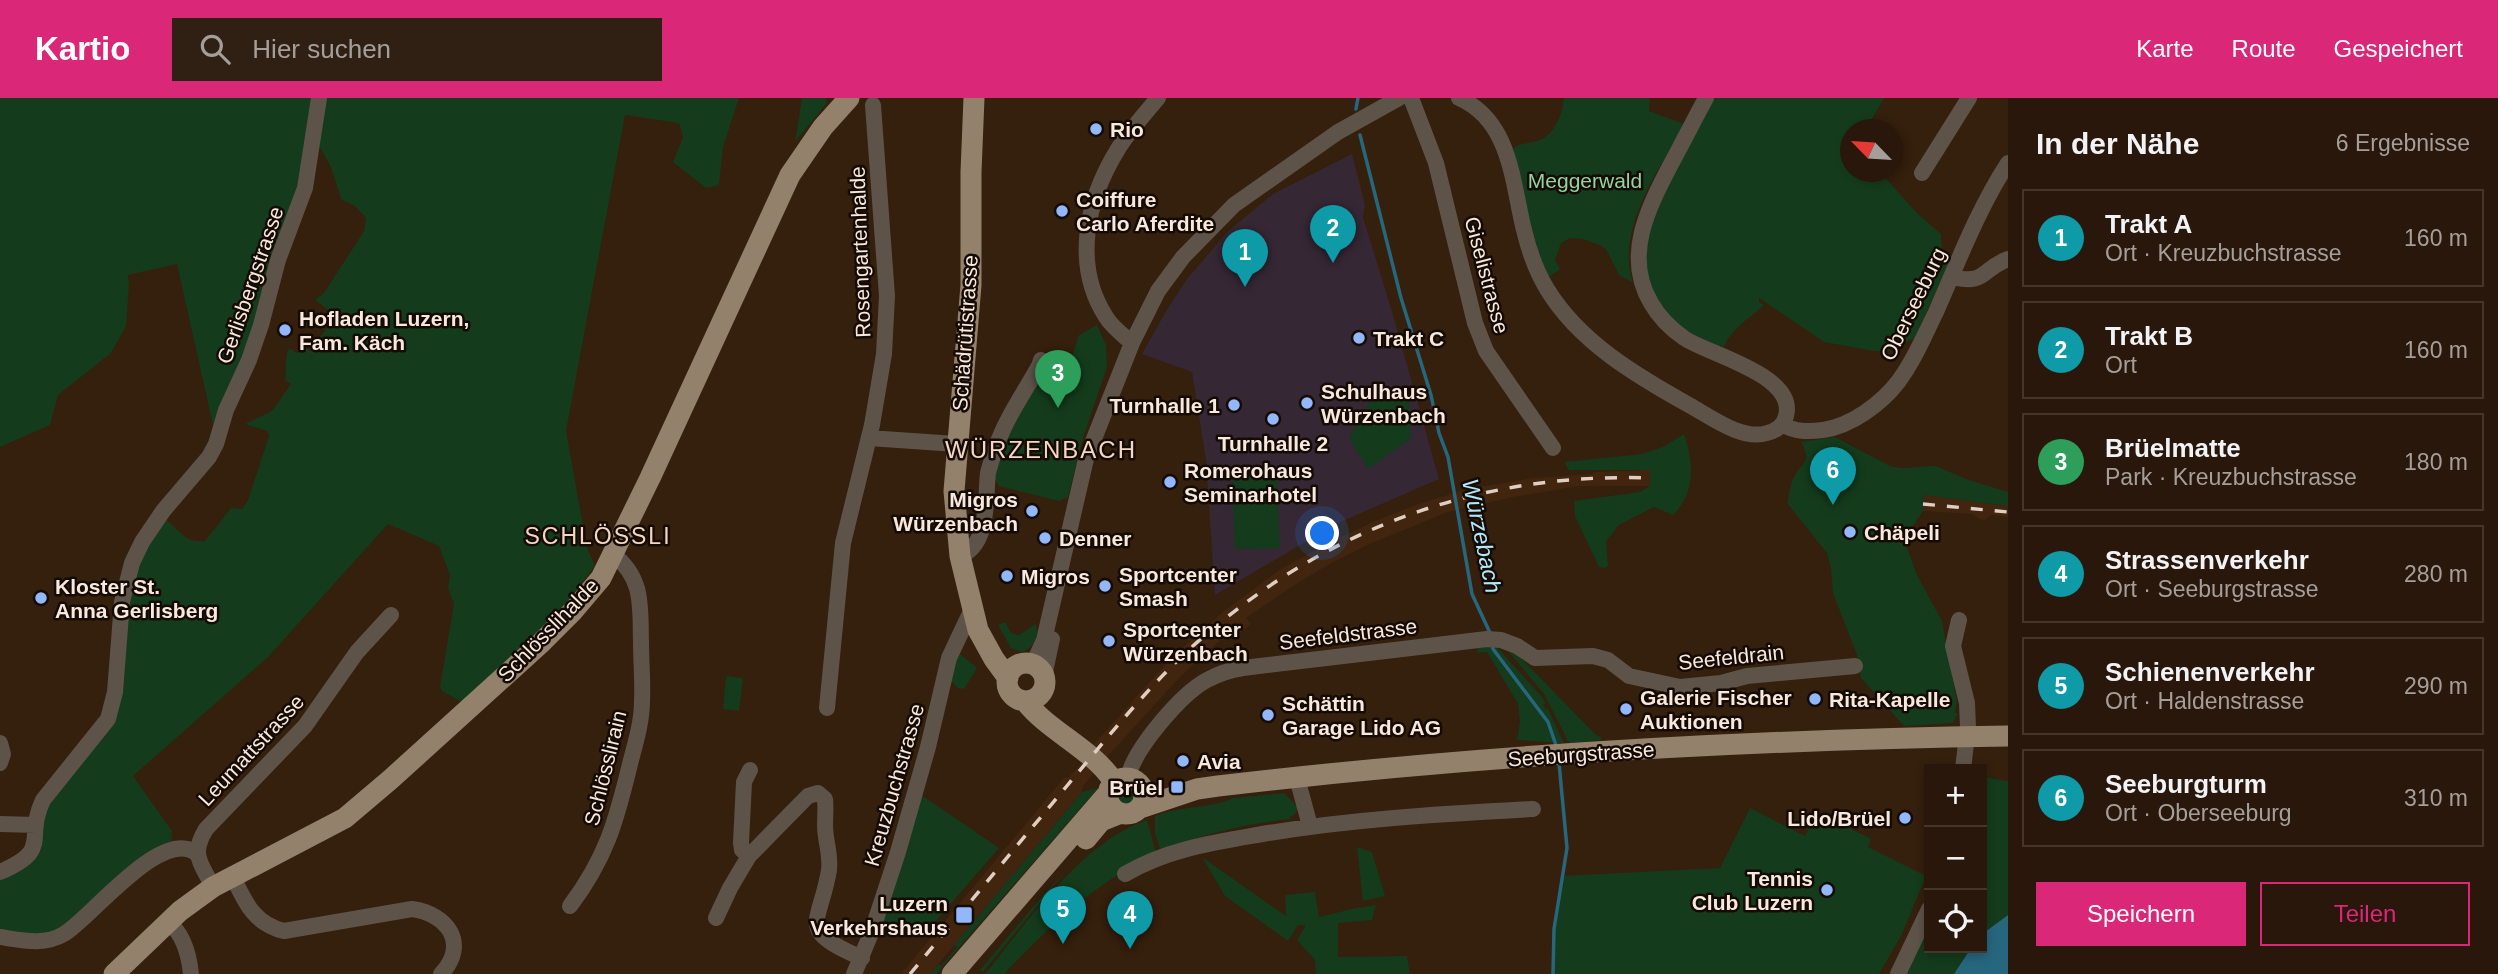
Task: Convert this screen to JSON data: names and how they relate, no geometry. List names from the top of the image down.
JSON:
{
  "streets": {
    "main road": ["Schädrütistrasse", "Schlösslihalde", "Seeburgstrasse"],
    "street": [
      "Rosengartenhalde",
      "Giselistrasse",
      "Gerlisbergstrasse",
      "Oberseeburg",
      "Seefeldstrasse",
      "Seefeldrain",
      "Leumattstrasse",
      "Schlösslirain",
      "Kreuzbuchstrasse"
    ]
  },
  "crossings": [
    ["Schädrütistrasse", "Kreuzbuchstrasse"],
    ["Schlösslihalde", "Schlösslirain"],
    ["Seefeldstrasse", "Seefeldrain"],
    ["Seefeldstrasse", "Seeburgstrasse"]
  ],
  "districts": ["WÜRZENBACH", "SCHLÖSSLI"],
  "water": ["Würzebach"],
  "parks": ["Meggerwald"],
  "places": {
    "other": [
      "Rio",
      "Coiffure Carlo Aferdite",
      "Hofladen Luzern, Fam. Käch",
      "Trakt C",
      "Schulhaus Würzenbach",
      "Turnhalle 1",
      "Turnhalle 2",
      "Romerohaus Seminarhotel",
      "Migros Würzenbach",
      "Chäpeli",
      "Denner",
      "Migros",
      "Sportcenter Smash",
      "Kloster St. Anna Gerlisberg",
      "Sportcenter Würzenbach",
      "Rita-Kapelle",
      "Galerie Fischer Auktionen",
      "Schättin Garage Lido AG",
      "Avia",
      "Lido/Brüel",
      "Tennis Club Luzern"
    ],
    "transit": ["Brüel", "Luzern Verkehrshaus"]
  },
  "north": "top left",
  "page": {
    "header": "Kartio",
    "search": "Hier suchen",
    "nav": ["Karte", "Route", "Gespeichert"],
    "heading": ["In der Nähe", "6 Ergebnisse"],
    "list": [
      {
        "mark": "1",
        "name": "Trakt A",
        "note": "Ort · Kreuzbuchstrasse",
        "value": "160 m"
      },
      {
        "mark": "2",
        "name": "Trakt B",
        "note": "Ort",
        "value": "160 m"
      },
      {
        "mark": "3",
        "name": "Brüelmatte",
        "note": "Park · Kreuzbuchstrasse",
        "value": "180 m"
      },
      {
        "mark": "4",
        "name": "Strassenverkehr",
        "note": "Ort · Seeburgstrasse",
        "value": "280 m"
      },
      {
        "mark": "5",
        "name": "Schienenverkehr",
        "note": "Ort · Haldenstrasse",
        "value": "290 m"
      },
      {
        "mark": "6",
        "name": "Seeburgturm",
        "note": "Ort · Oberseeburg",
        "value": "310 m"
      }
    ],
    "pins": [
      "2",
      "1",
      "3",
      "6",
      "5",
      "4"
    ],
    "map_buttons": ["+", "−"],
    "buttons": ["Speichern", "Teilen"]
  }
}
